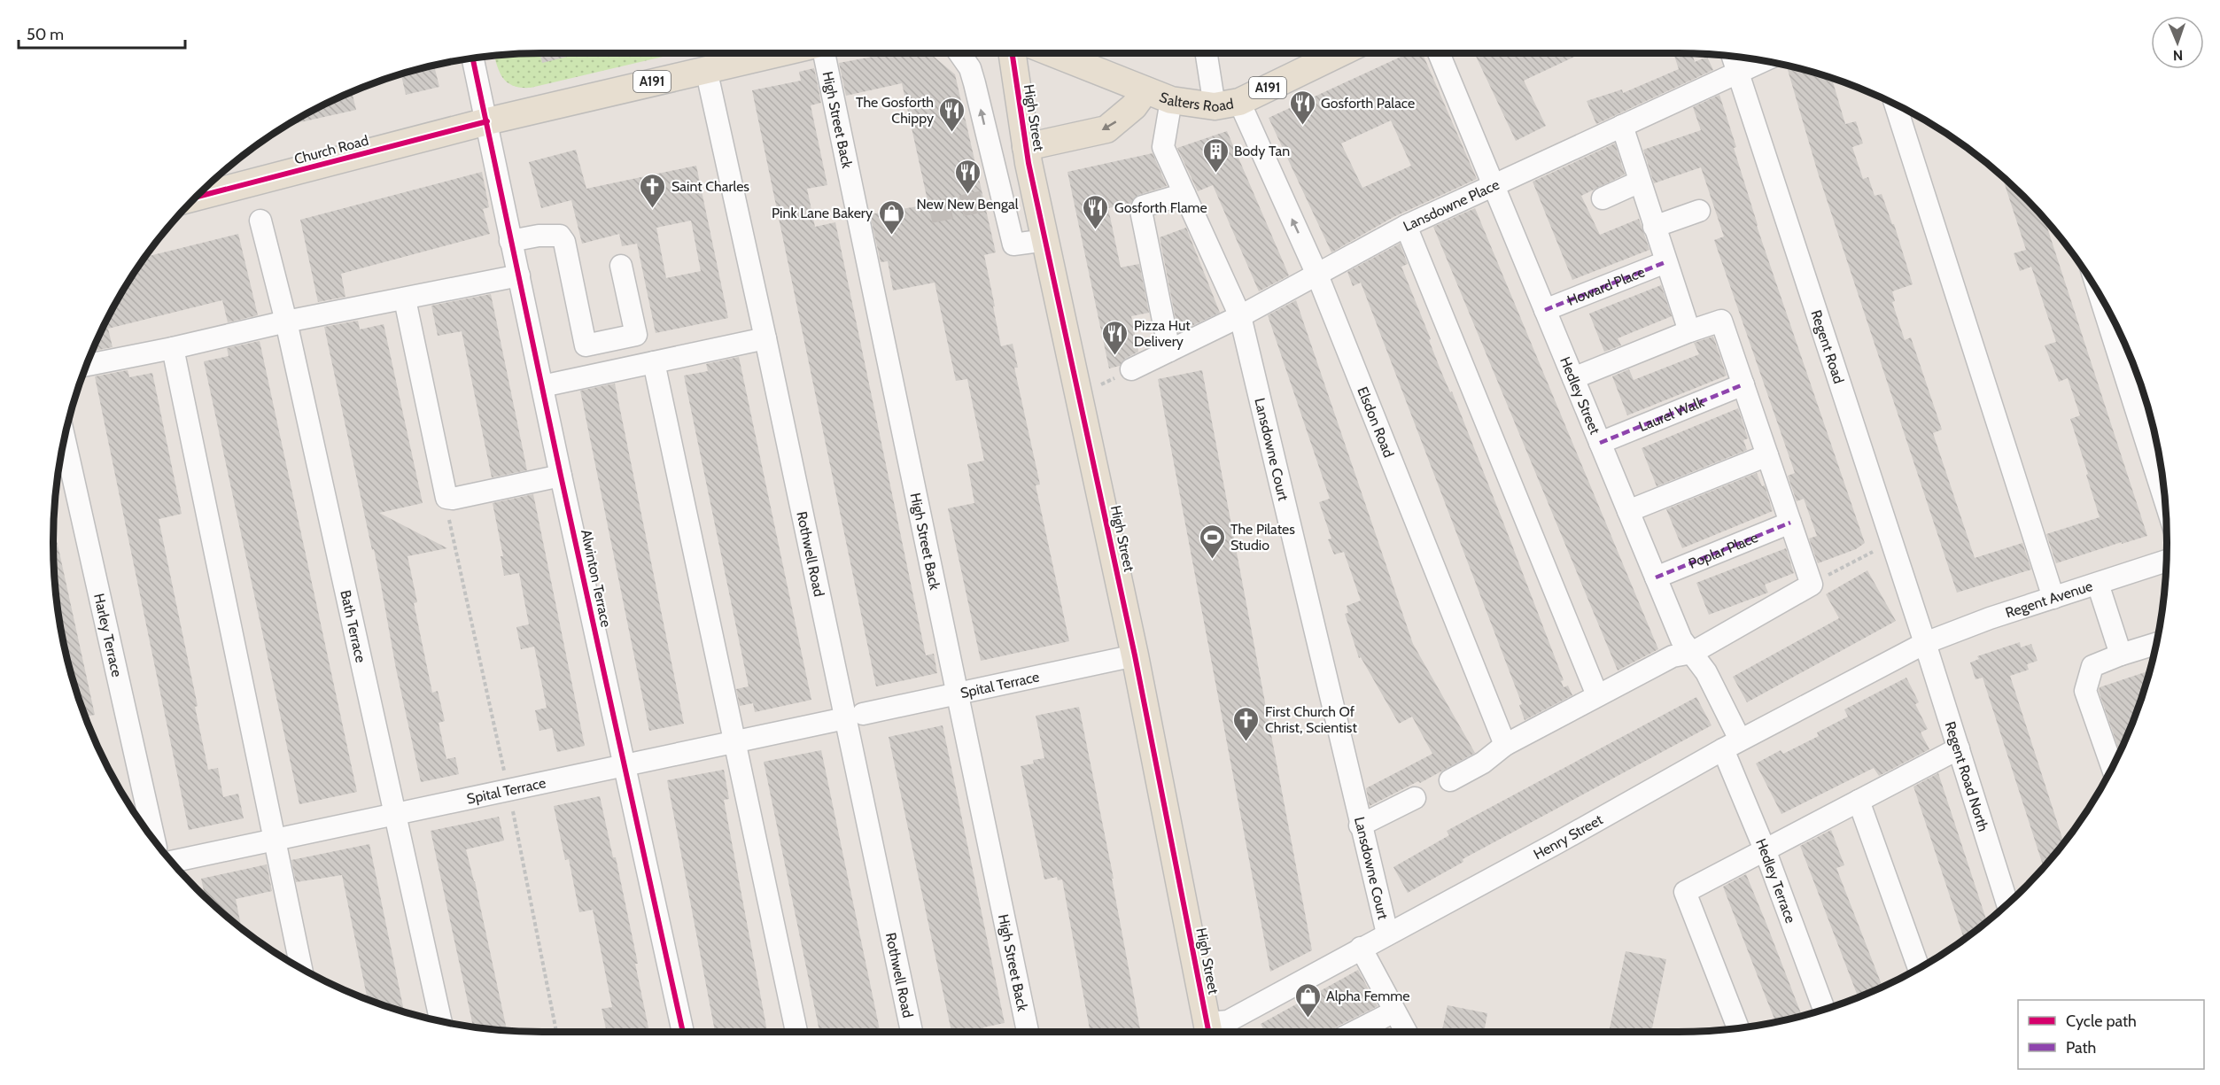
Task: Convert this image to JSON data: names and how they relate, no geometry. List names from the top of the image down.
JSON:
{
  "streets": {
    "main road": [
      "A191",
      "Salters Road",
      "High Street",
      "Church Road"
    ],
    "street": [
      "High Street Back",
      "Lansdowne Place",
      "Howard Place",
      "Regent Road",
      "Hedley Street",
      "Laurel Walk",
      "Elsdon Road",
      "Lansdowne Court",
      "Poplar Place",
      "Rothwell Road",
      "Alwinton Terrace",
      "Regent Avenue",
      "Bath Terrace",
      "Harley Terrace",
      "Spital Terrace",
      "Regent Road North",
      "Henry Street",
      "Hedley Terrace"
    ]
  },
  "crossings": [
    ["Salters Road", "Elsdon Road"],
    ["Salters Road", "Lansdowne Court"],
    ["High Street", "Spital Terrace"],
    ["High Street", "Henry Street"],
    ["High Street Back", "Spital Terrace"],
    ["Church Road", "Rothwell Road"],
    ["Church Road", "Alwinton Terrace"],
    ["Lansdowne Place", "Regent Road"],
    ["Lansdowne Place", "Hedley Street"],
    ["Lansdowne Place", "Elsdon Road"],
    ["Lansdowne Place", "Lansdowne Court"],
    ["Howard Place", "Hedley Street"],
    ["Regent Road", "Regent Avenue"],
    ["Regent Road", "Regent Road North"],
    ["Regent Road", "Henry Street"],
    ["Hedley Street", "Laurel Walk"],
    ["Hedley Street", "Poplar Place"],
    ["Hedley Street", "Henry Street"],
    ["Hedley Street", "Hedley Terrace"],
    ["Lansdowne Court", "Henry Street"],
    ["Rothwell Road", "Spital Terrace"],
    ["Alwinton Terrace", "Spital Terrace"],
    ["Regent Avenue", "Regent Road North"],
    ["Regent Avenue", "Henry Street"],
    ["Bath Terrace", "Spital Terrace"],
    ["Regent Road North", "Henry Street"],
    ["Henry Street", "Hedley Terrace"]
  ],
  "places": {
    "restaurant": [
      "Gosforth Palace",
      "The Gosforth Chippy",
      "New New Bengal",
      "Gosforth Flame",
      "Pizza Hut Delivery"
    ],
    "building": ["Body Tan"],
    "church": ["Saint Charles", "First Church Of Christ, Scientist"],
    "shop": ["Pink Lane Bakery", "Alpha Femme"],
    "sports": ["The Pilates Studio"]
  },
  "legend": ["Cycle path", "Path"],
  "scale_bar": "50 m",
  "north": "bottom"
}
